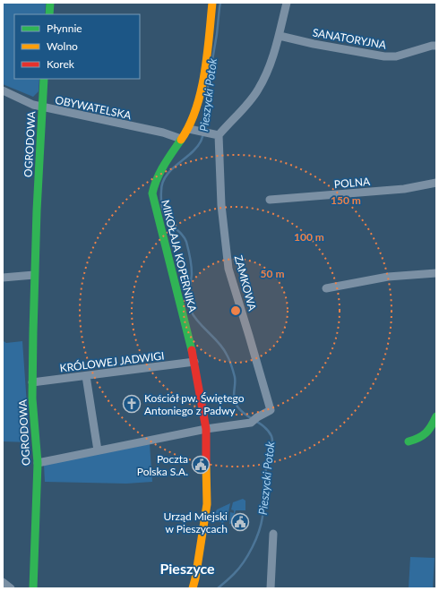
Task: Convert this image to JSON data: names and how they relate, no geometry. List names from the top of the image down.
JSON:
{
  "streets": {
    "street": [
      "SANATORYJNA",
      "OBYWATELSKA",
      "OGRODOWA",
      "POLNA",
      "MIKOŁAJA KOPERNIKA",
      "ZAMKOWA",
      "KRÓLOWEJ JADWIGI"
    ]
  },
  "crossings": [
    ["OBYWATELSKA", "OGRODOWA"],
    ["OBYWATELSKA", "MIKOŁAJA KOPERNIKA"],
    ["OGRODOWA", "KRÓLOWEJ JADWIGI"],
    ["MIKOŁAJA KOPERNIKA", "ZAMKOWA"],
    ["MIKOŁAJA KOPERNIKA", "KRÓLOWEJ JADWIGI"]
  ],
  "districts": ["Pieszyce"],
  "water": ["Pieszycki Potok"],
  "places": {
    "church": ["Kościół pw. Świętego Antoniego z Padwy"],
    "public building": ["Poczta Polska S.A.", "Urząd Miejski w Pieszycach"]
  },
  "legend": ["Płynnie", "Wolno", "Korek"],
  "rings": ["150 m", "100 m", "50 m"]
}
